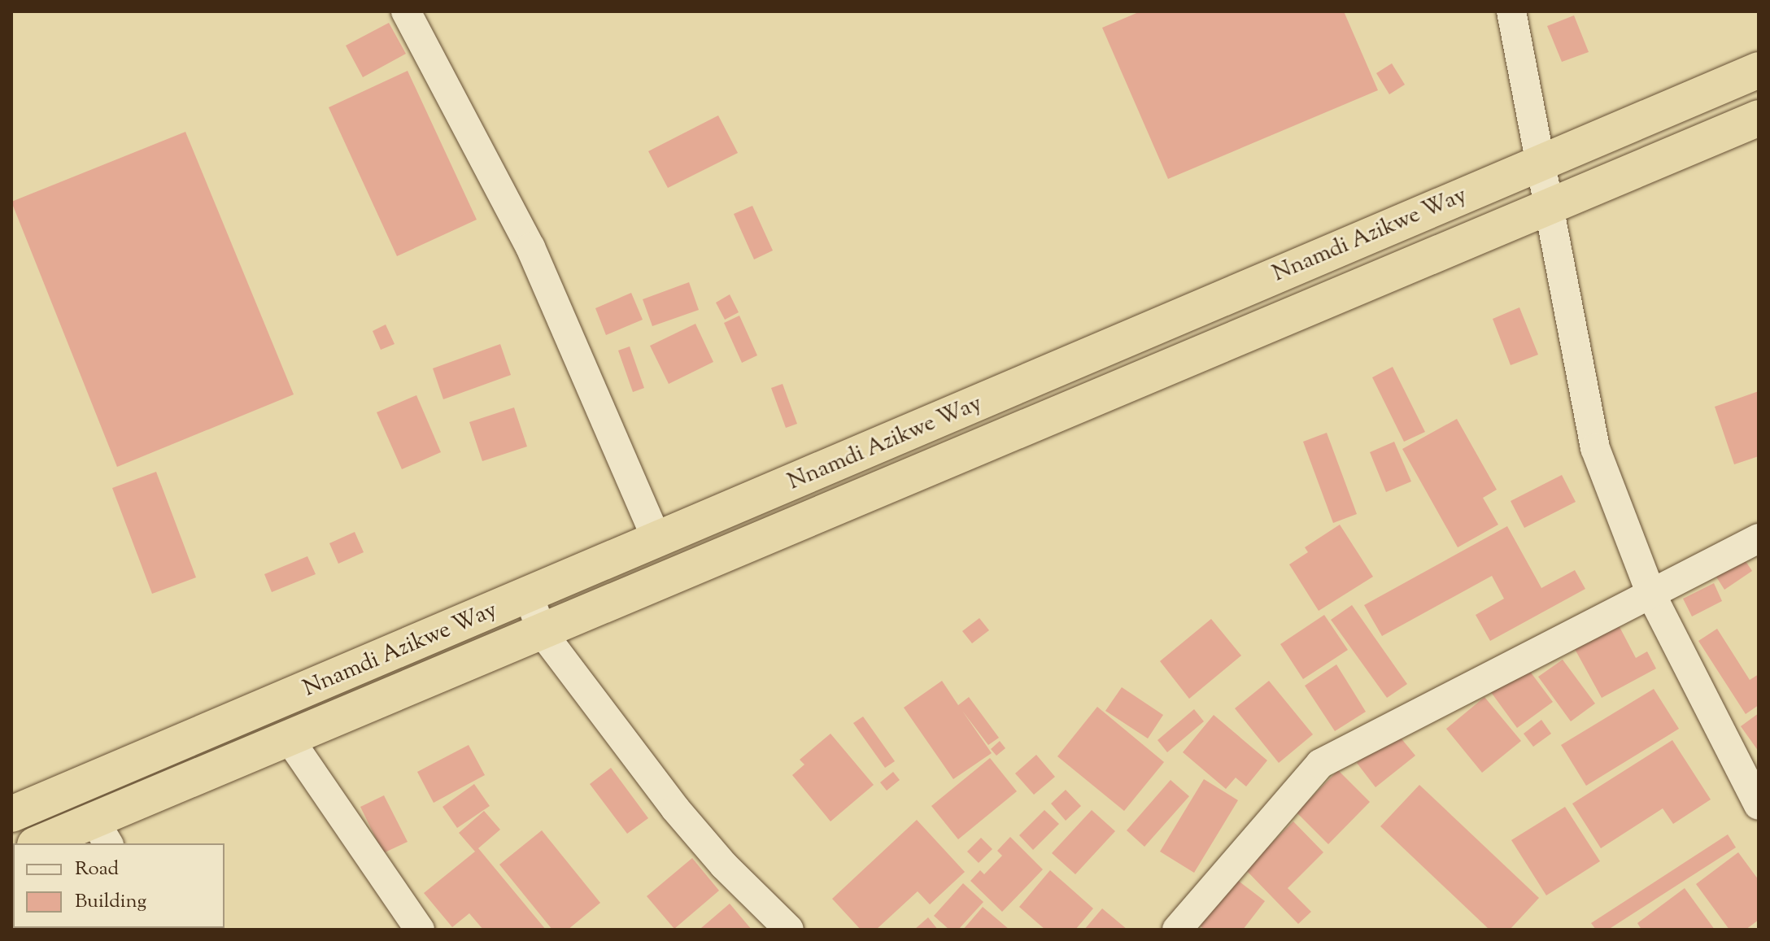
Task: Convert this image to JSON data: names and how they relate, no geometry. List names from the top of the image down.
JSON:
{
  "streets": {
    "highway": ["Nnamdi Azikwe Way"]
  },
  "legend": ["Road", "Building"]
}
